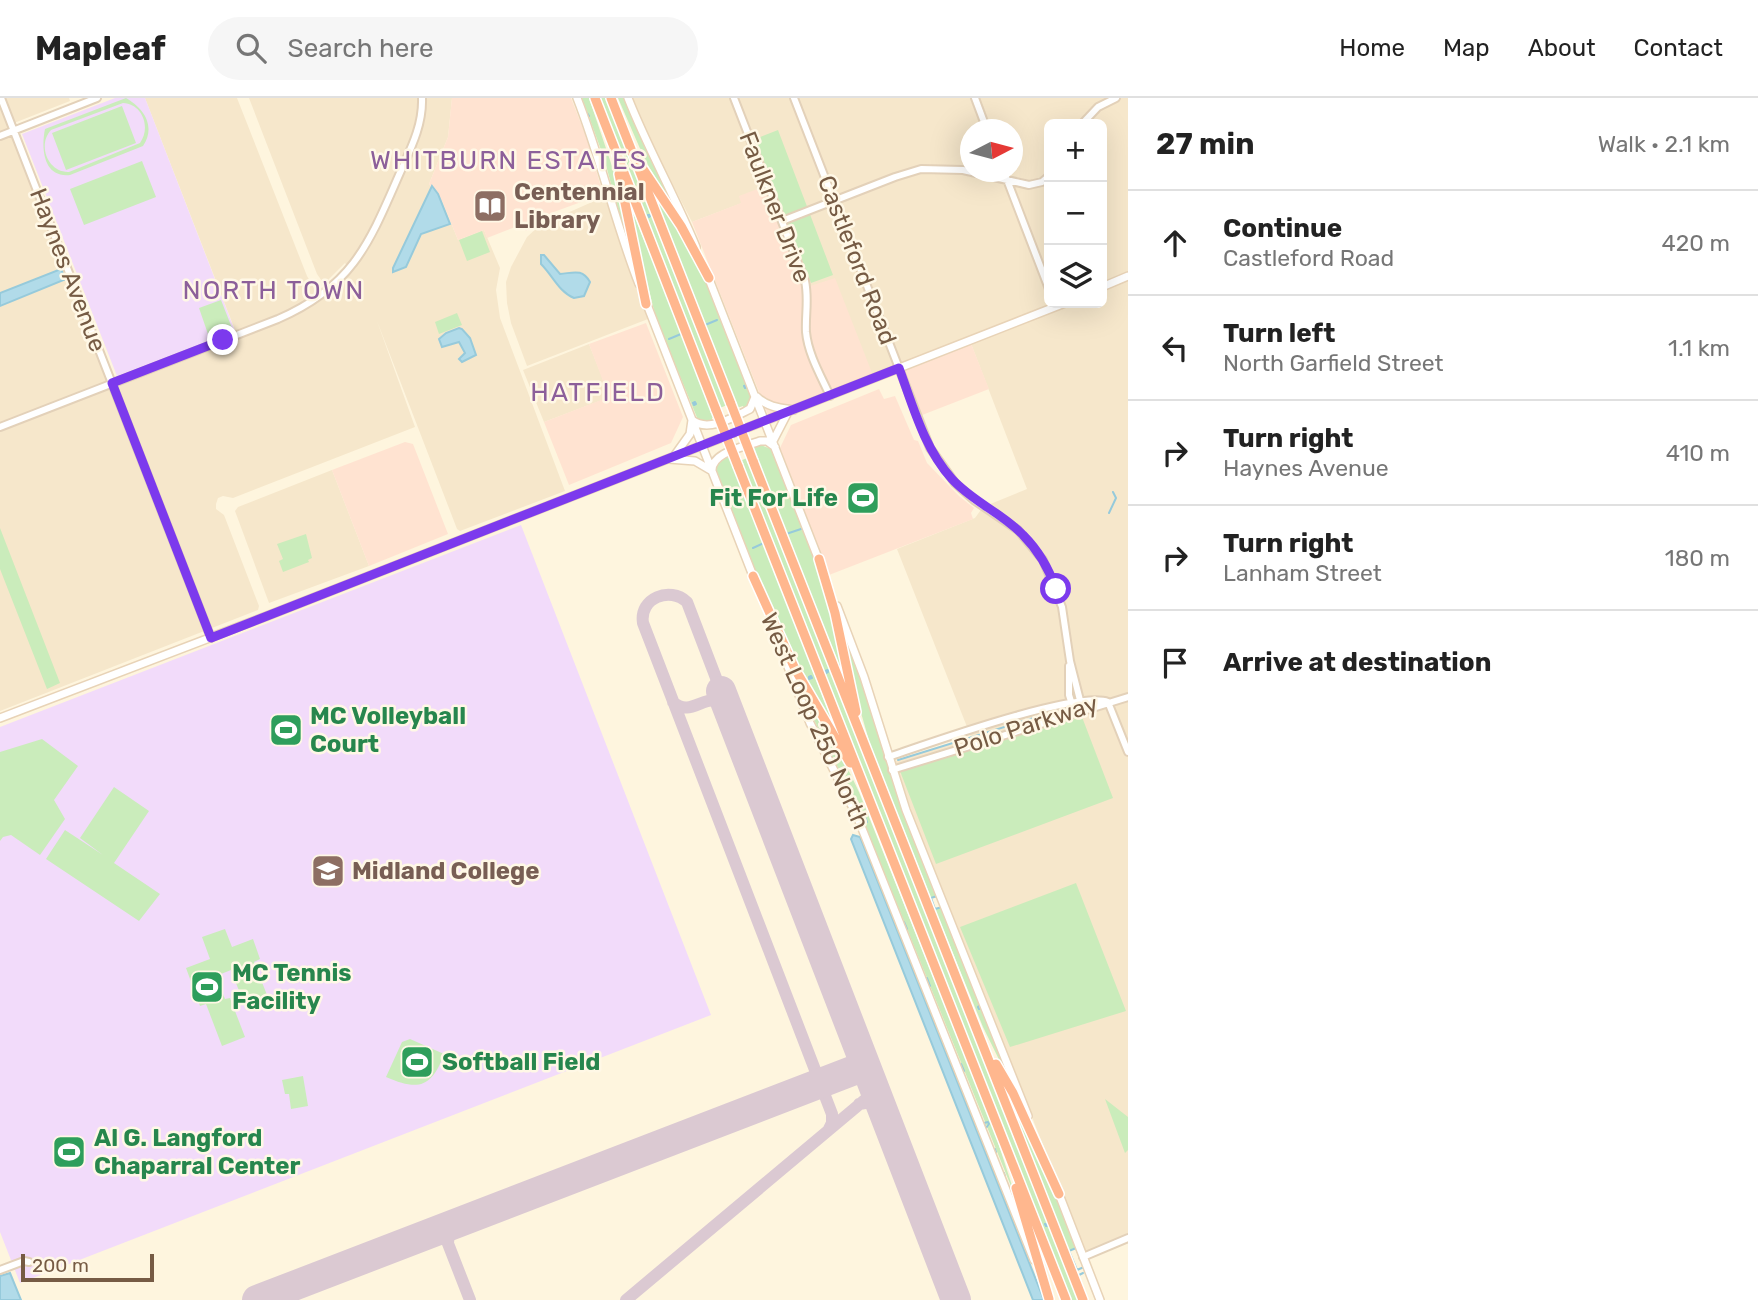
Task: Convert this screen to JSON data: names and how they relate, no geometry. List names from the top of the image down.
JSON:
{
  "streets": {
    "main road": ["West Loop 250 North"],
    "street": [
      "Faulkner Drive",
      "Castleford Road",
      "Haynes Avenue",
      "Polo Parkway"
    ]
  },
  "crossings": [
    ["Castleford Road", "Polo Parkway"],
    ["West Loop 250 North", "Polo Parkway"]
  ],
  "districts": ["WHITBURN ESTATES", "NORTH TOWN", "HATFIELD"],
  "places": {
    "library": ["Centennial Library"],
    "sports": [
      "Fit For Life",
      "MC Volleyball Court",
      "MC Tennis Facility",
      "Softball Field",
      "Al G. Langford Chaparral Center"
    ],
    "school or university": ["Midland College"]
  },
  "scale_bar": "200 m",
  "north": "right",
  "page": {
    "header": "Mapleaf",
    "search": "Search here",
    "nav": [
      "Home",
      "Map",
      "About",
      "Contact"
    ],
    "heading": ["27 min", "Walk · 2.1 km"],
    "map_buttons": ["+", "−"],
    "list": [
      ["Continue", "Castleford Road", "420 m"],
      ["Turn left", "North Garfield Street", "1.1 km"],
      ["Turn right", "Haynes Avenue", "410 m"],
      ["Turn right", "Lanham Street", "180 m"],
      "Arrive at destination"
    ],
    "scale": "200 m"
  }
}
